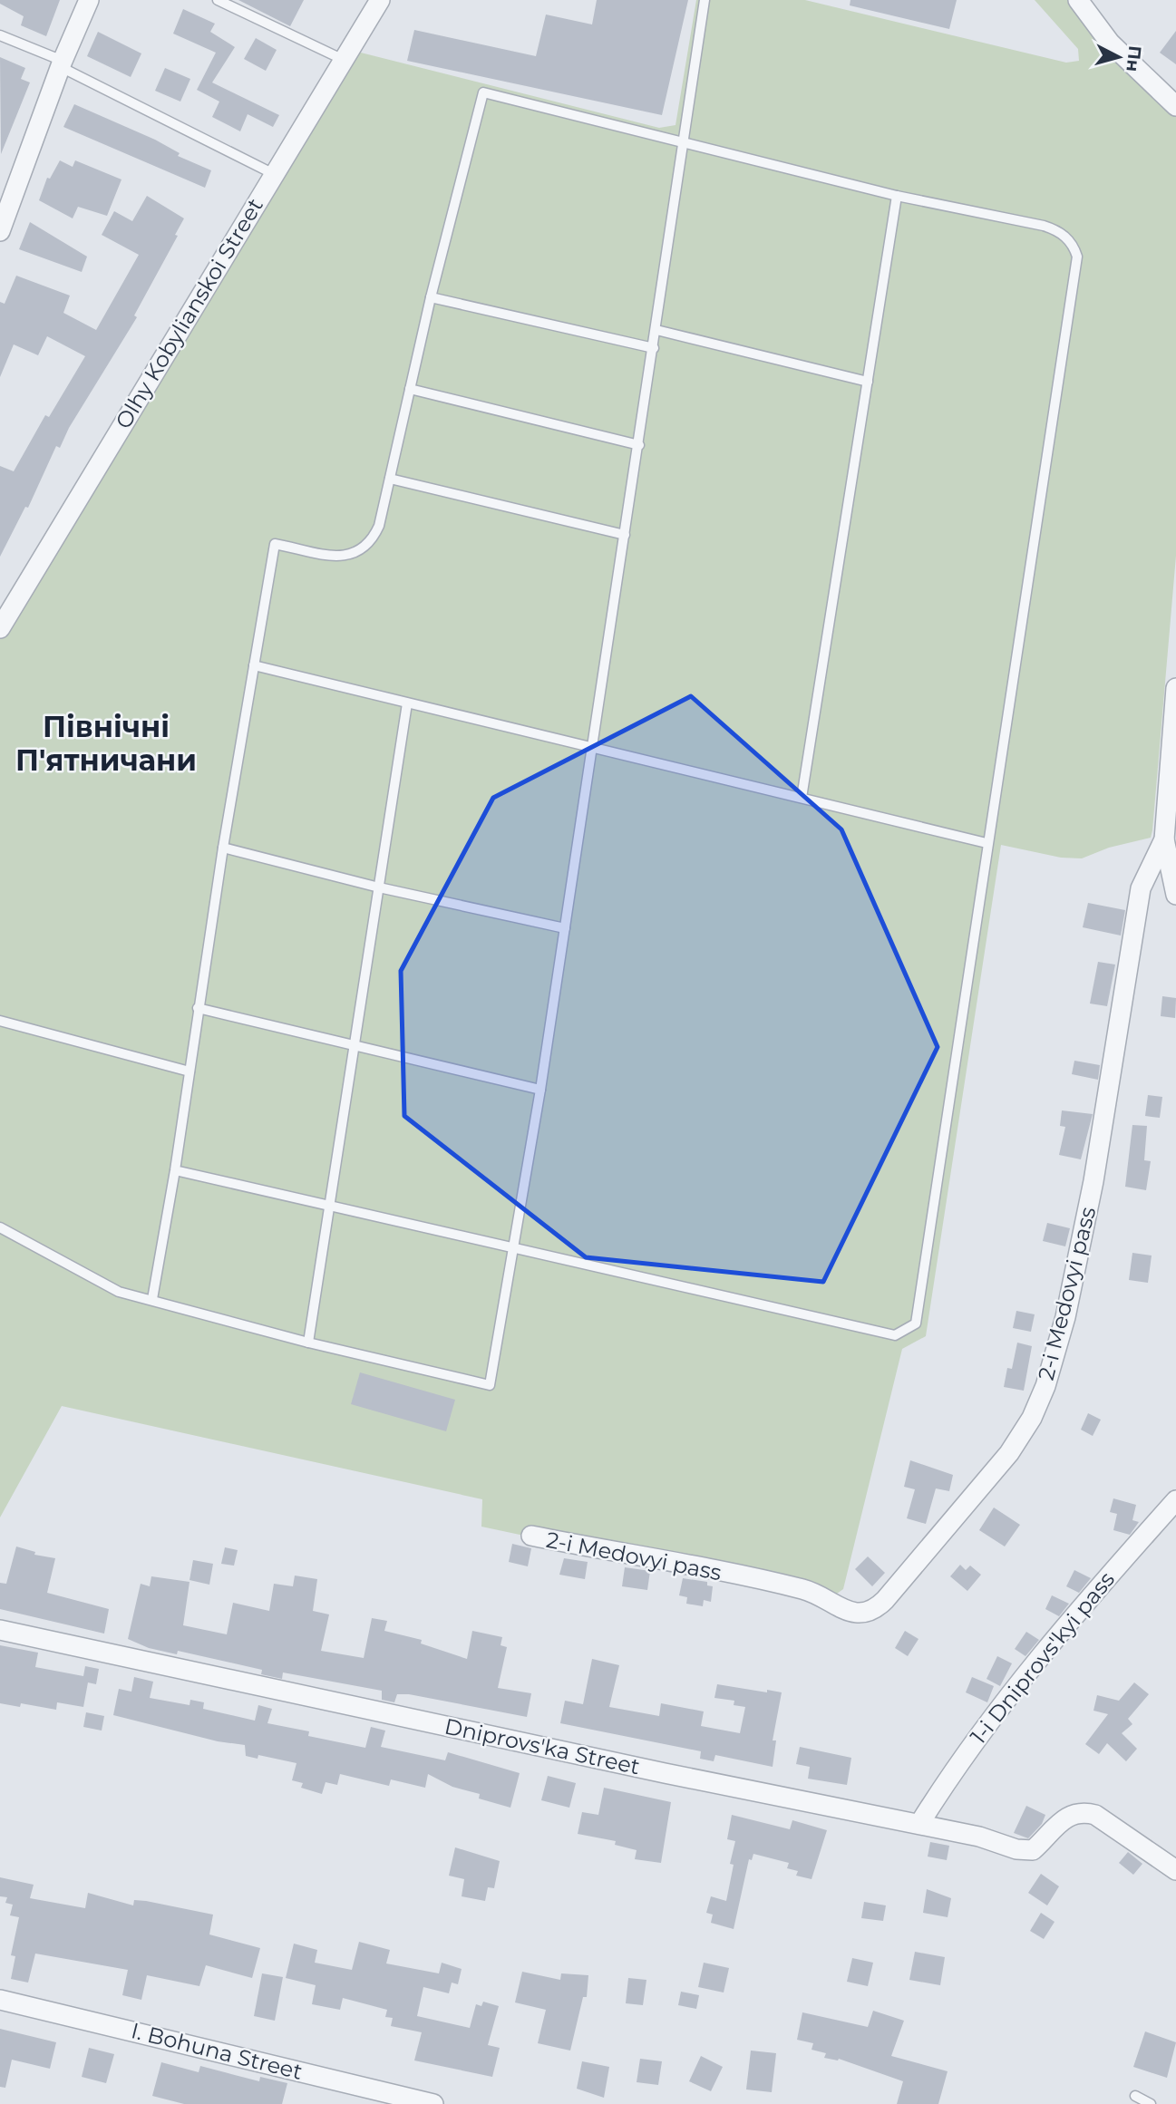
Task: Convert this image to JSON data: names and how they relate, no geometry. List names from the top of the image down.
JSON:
{
  "streets": {
    "street": [
      "Olhy Kobylianskoi Street",
      "2-i Medovyi pass",
      "1-i Dniprovs'kyi pass",
      "Dniprovs'ka Street",
      "I. Bohuna Street"
    ]
  },
  "crossings": [
    ["1-i Dniprovs'kyi pass", "Dniprovs'ka Street"]
  ],
  "districts": ["Північні П'ятничани"],
  "north": "right"
}
